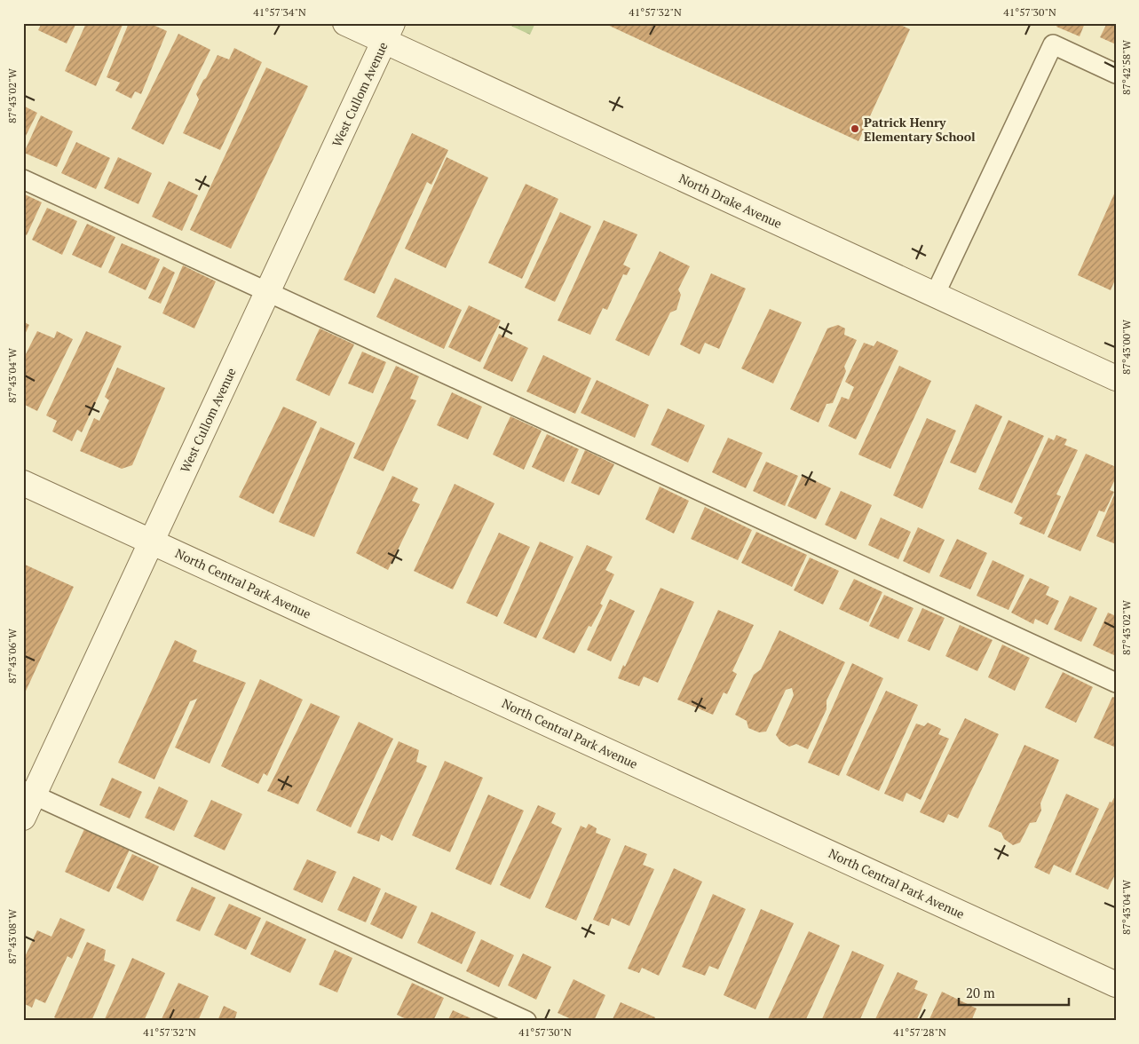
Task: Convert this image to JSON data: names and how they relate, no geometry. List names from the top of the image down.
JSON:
{
  "streets": {
    "street": ["West Cullom Avenue", "North Drake Avenue", "North Central Park Avenue"]
  },
  "crossings": [
    ["West Cullom Avenue", "North Drake Avenue"],
    ["West Cullom Avenue", "North Central Park Avenue"]
  ],
  "places": ["Patrick Henry Elementary School"],
  "scale_bar": "20 m",
  "coordinates": [
    "41°57'34\"N",
    "41°57'32\"N",
    "41°57'30\"N",
    "87°42'58\"W",
    "87°43'02\"W",
    "87°43'00\"W",
    "87°43'04\"W",
    "87°43'06\"W",
    "87°43'08\"W",
    "41°57'28\"N"
  ]
}
